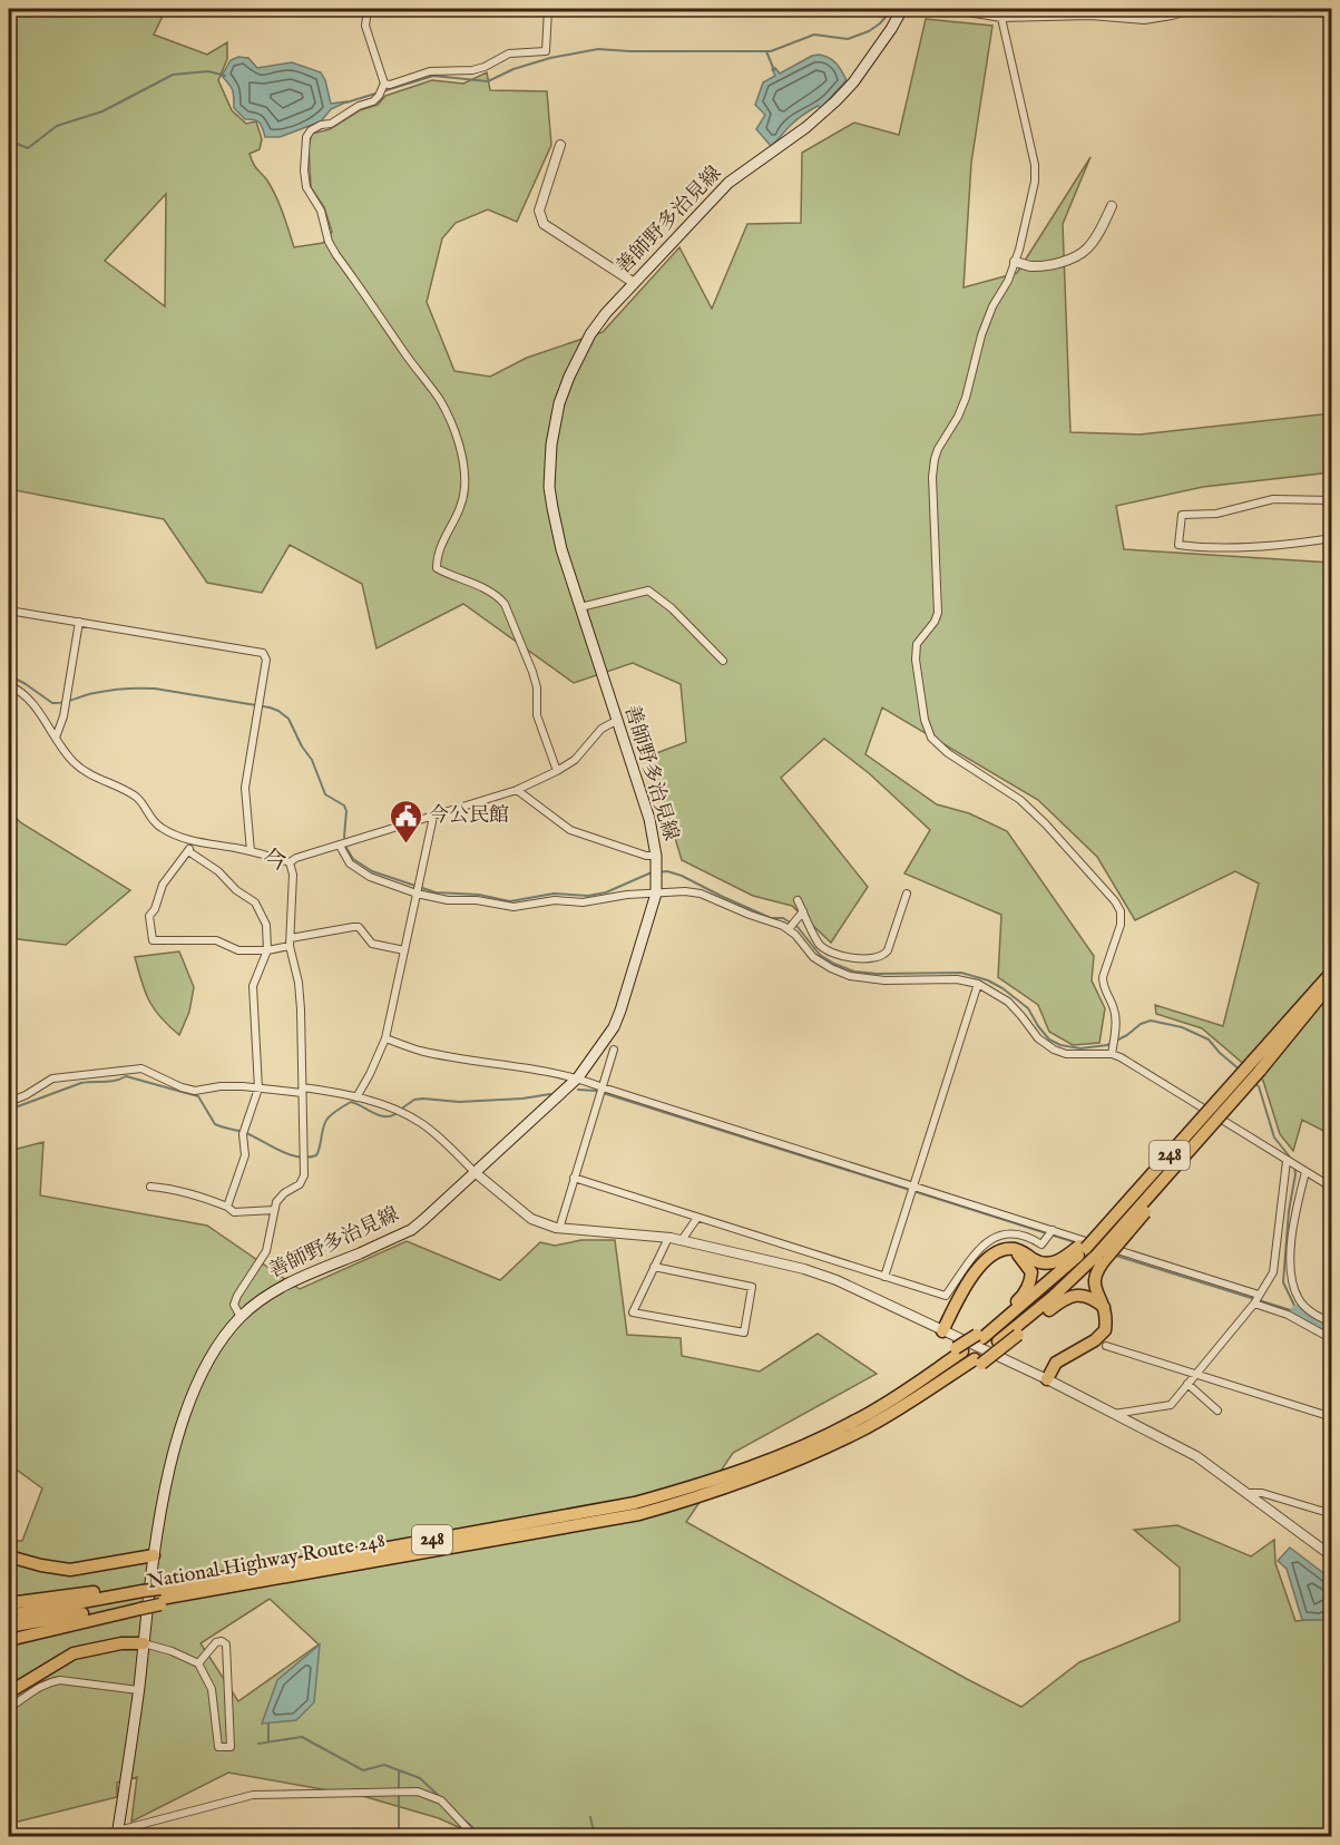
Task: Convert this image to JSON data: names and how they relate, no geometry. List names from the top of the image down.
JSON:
{
  "streets": {
    "highway": ["248", "National Highway Route 248"],
    "main road": ["善師野多治見線"]
  },
  "districts": ["今"],
  "places": {
    "public building": ["今公民館"]
  }
}
